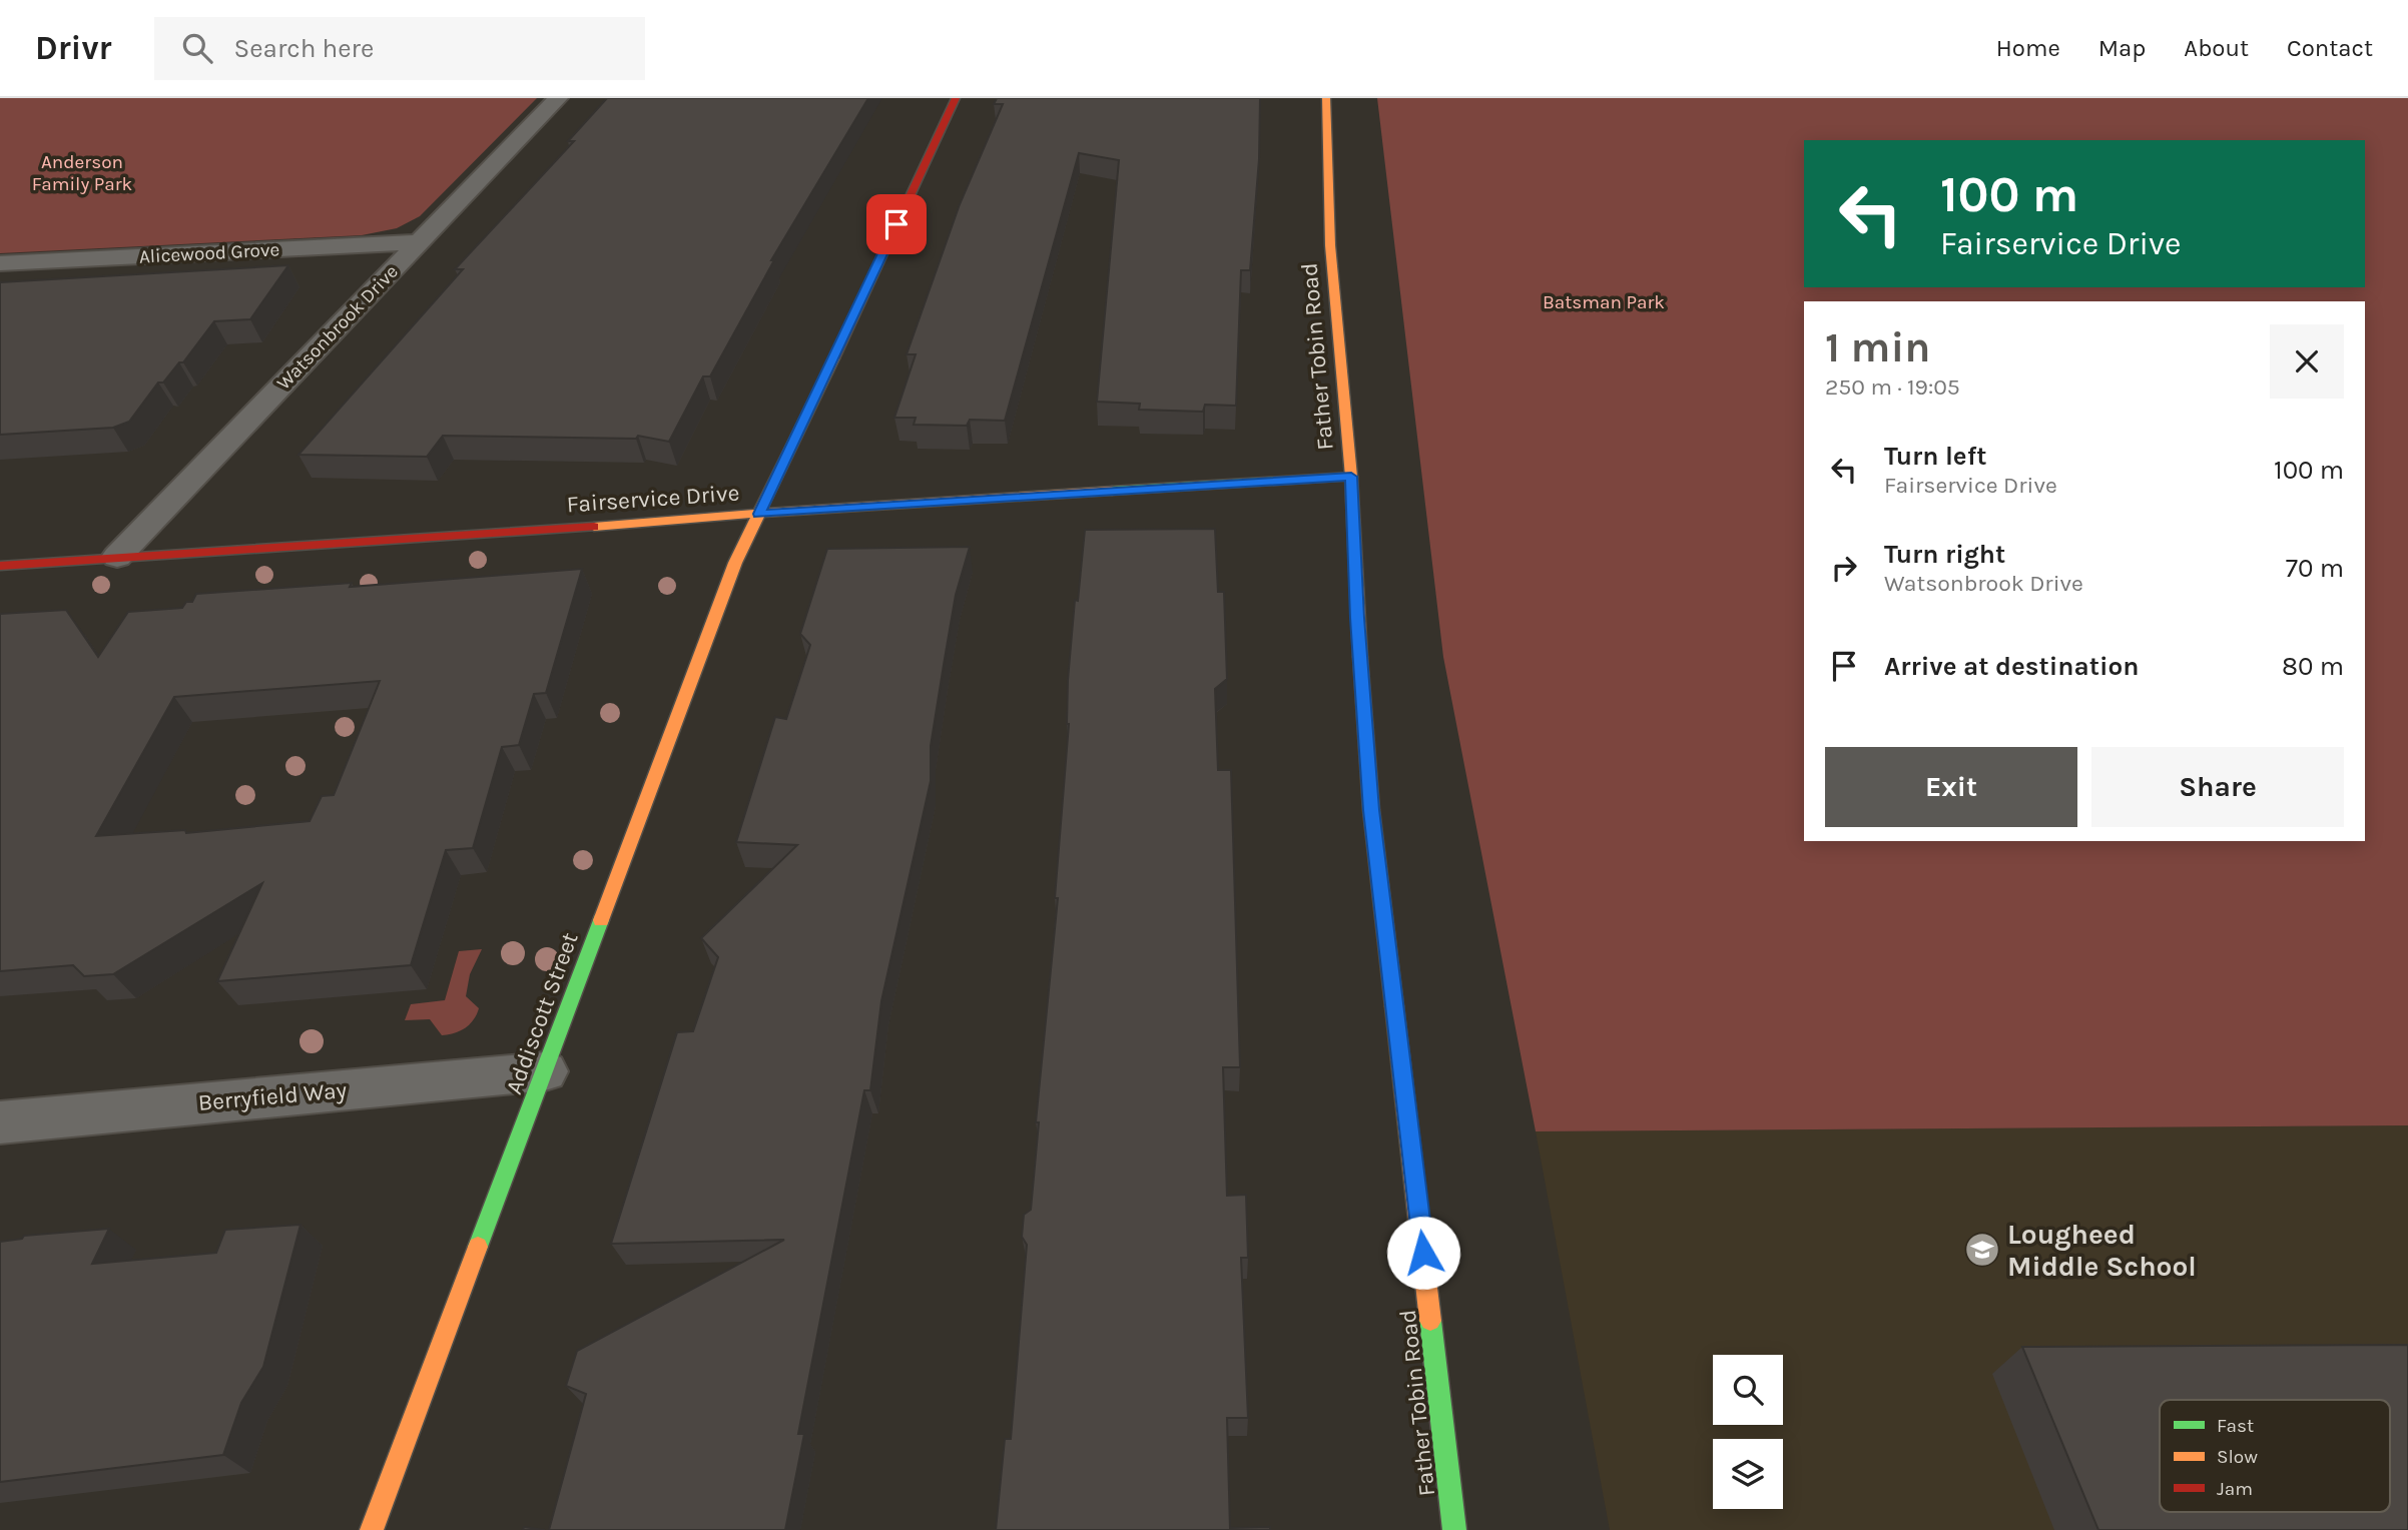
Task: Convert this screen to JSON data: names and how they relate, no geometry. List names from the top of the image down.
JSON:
{
  "streets": {
    "street": [
      "Alicewood Grove",
      "Watsonbrook Drive",
      "Father Tobin Road",
      "Fairservice Drive",
      "Addiscott Street",
      "Berryfield Way"
    ]
  },
  "crossings": [
    ["Alicewood Grove", "Watsonbrook Drive"],
    ["Watsonbrook Drive", "Fairservice Drive"],
    ["Father Tobin Road", "Fairservice Drive"],
    ["Fairservice Drive", "Addiscott Street"],
    ["Addiscott Street", "Berryfield Way"]
  ],
  "parks": ["Anderson Family Park", "Batsman Park"],
  "places": {
    "school or university": ["Lougheed Middle School"]
  },
  "legend": ["Fast", "Slow", "Jam"],
  "page": {
    "header": "Drivr",
    "search": "Search here",
    "nav": [
      "Home",
      "Map",
      "About",
      "Contact"
    ],
    "turn": ["100 m", "Fairservice Drive"],
    "heading": ["1 min", "250 m · 19:05"],
    "list": [
      {
        "name": "Turn left",
        "note": "Fairservice Drive",
        "value": "100 m"
      },
      {
        "name": "Turn right",
        "note": "Watsonbrook Drive",
        "value": "70 m"
      },
      {
        "name": "Arrive at destination",
        "value": "80 m"
      }
    ],
    "buttons": ["Exit", "Share"]
  }
}
